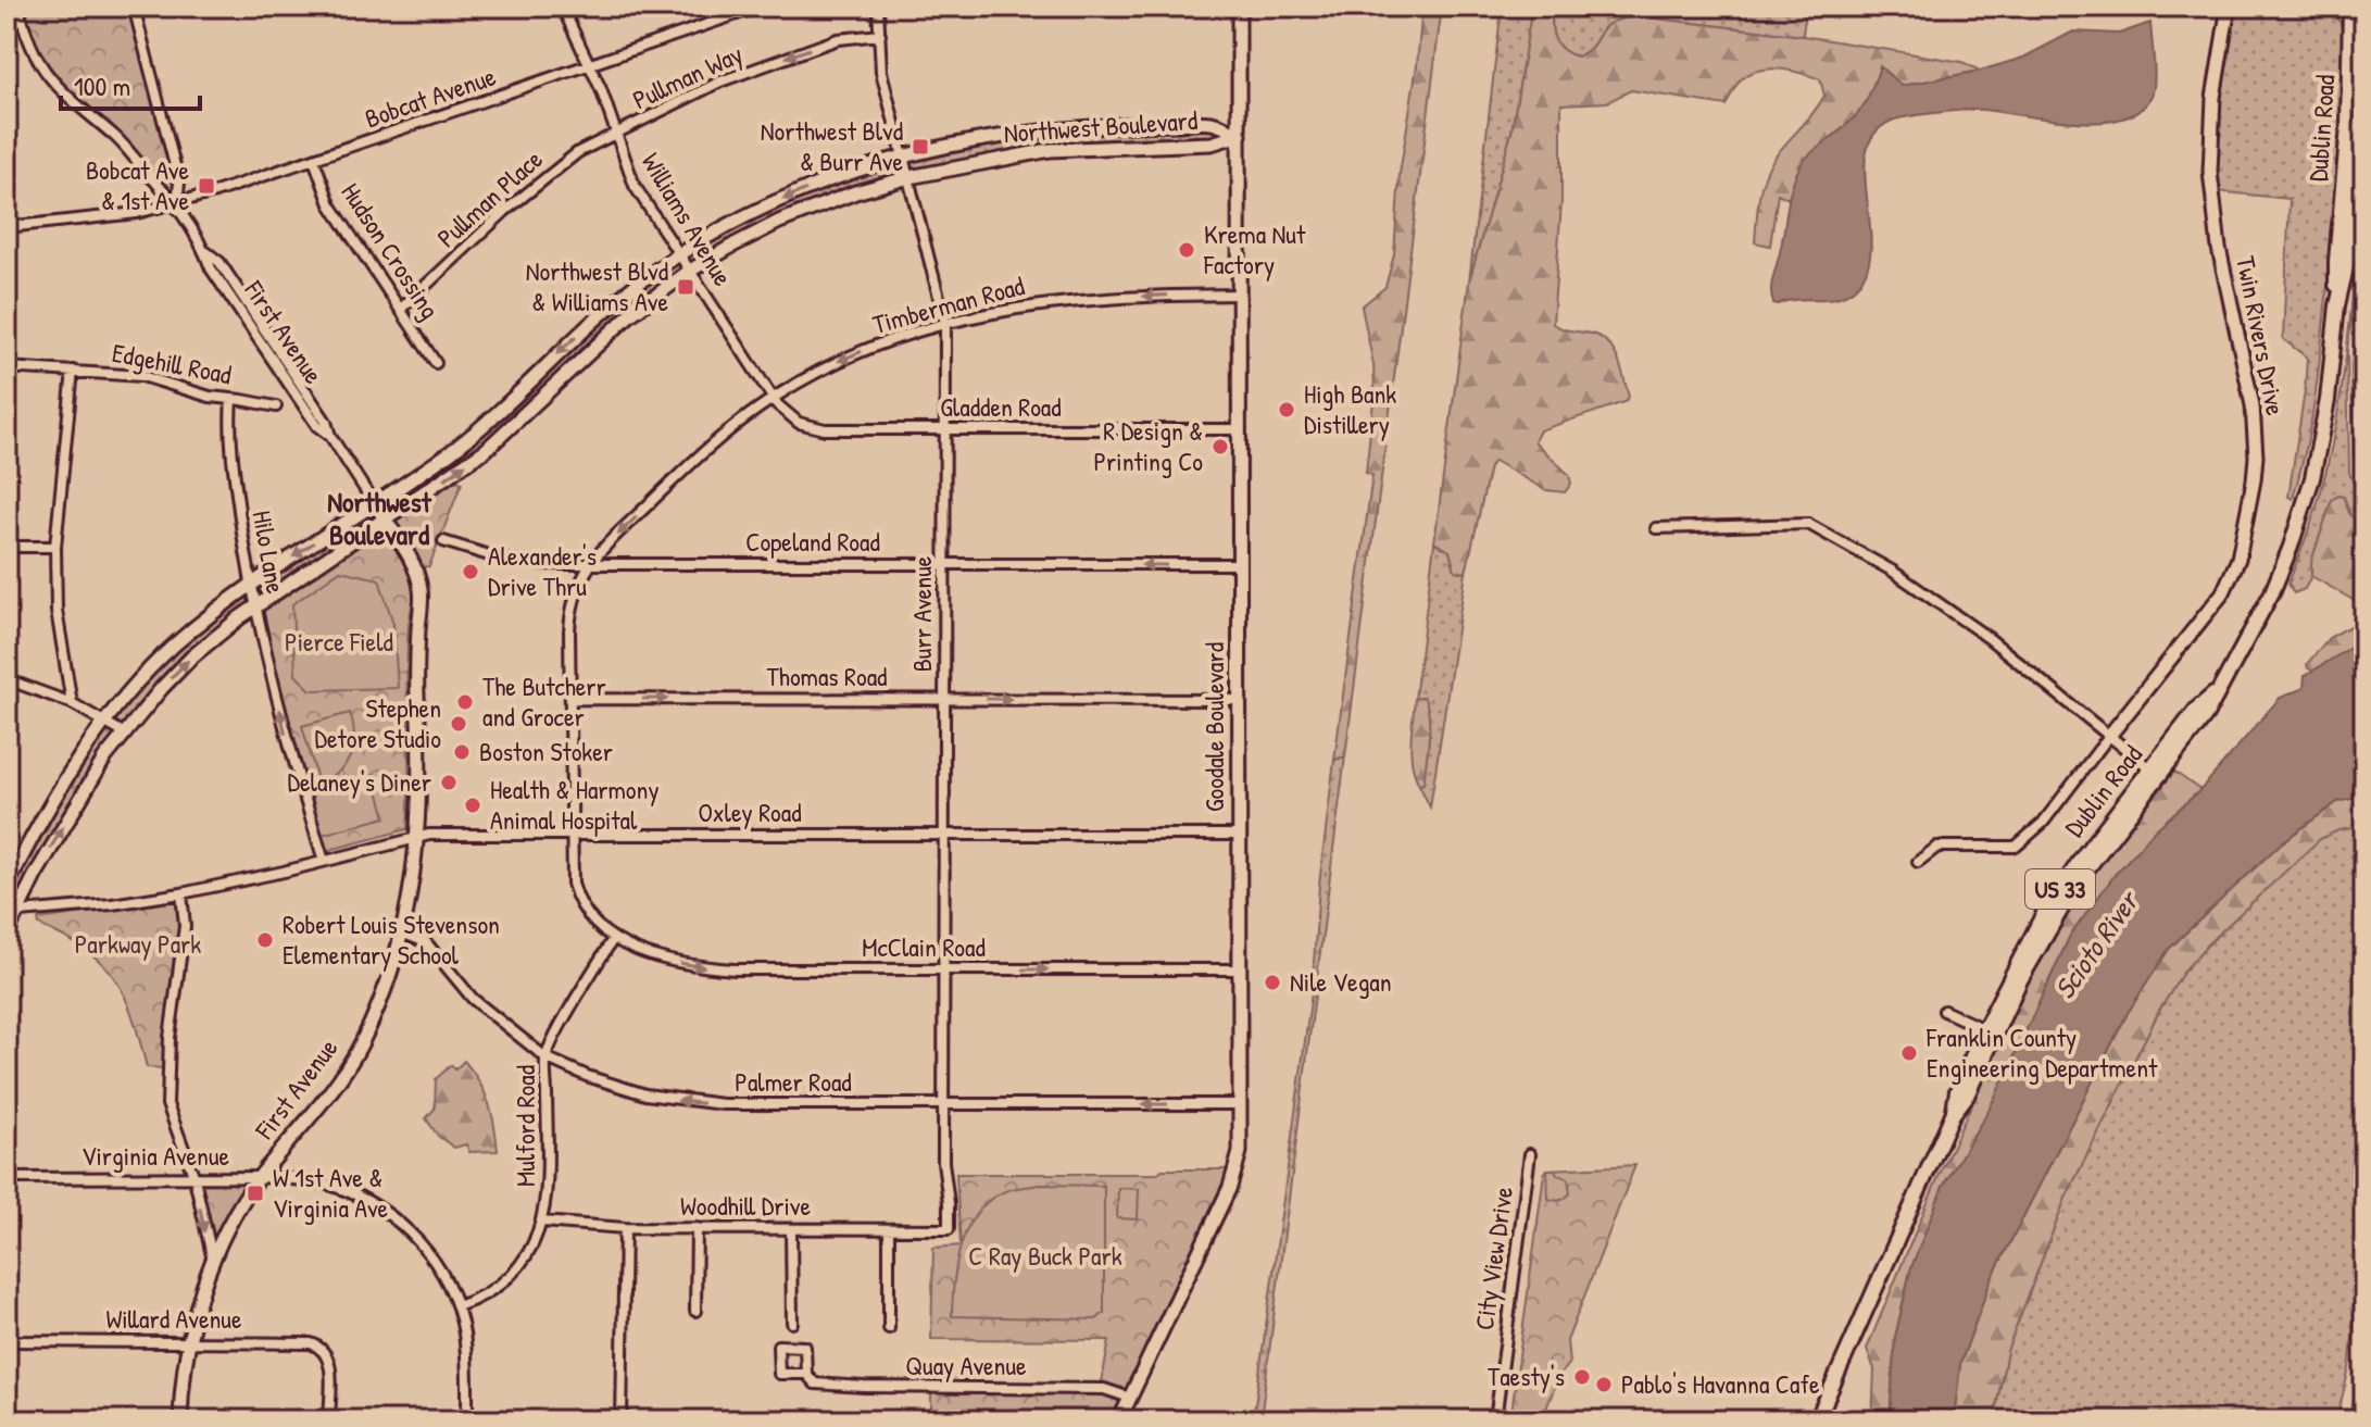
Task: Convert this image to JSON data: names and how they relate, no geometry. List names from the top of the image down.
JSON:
{
  "streets": {
    "main road": [
      "Northwest Boulevard",
      "Dublin Road",
      "First Avenue",
      "Twin Rivers Drive",
      "Goodale Boulevard",
      "US 33"
    ],
    "street": [
      "Pullman Way",
      "Bobcat Avenue",
      "Pullman Place",
      "Williams Avenue",
      "Hudson Crossing",
      "Timberman Road",
      "Edgehill Road",
      "Gladden Road",
      "Copeland Road",
      "Hilo Lane",
      "Burr Avenue",
      "Thomas Road",
      "Oxley Road",
      "McClain Road",
      "Palmer Road",
      "Mulford Road",
      "Virginia Avenue",
      "Woodhill Drive",
      "City View Drive",
      "Willard Avenue",
      "Quay Avenue"
    ]
  },
  "crossings": [
    ["Pullman Way", "Pullman Place"],
    ["Pullman Way", "Williams Avenue"],
    ["Pullman Way", "Burr Avenue"],
    ["Bobcat Avenue", "Williams Avenue"],
    ["Bobcat Avenue", "Hudson Crossing"],
    ["Bobcat Avenue", "First Avenue"],
    ["Northwest Boulevard", "Williams Avenue"],
    ["Northwest Boulevard", "First Avenue"],
    ["Northwest Boulevard", "Hilo Lane"],
    ["Northwest Boulevard", "Burr Avenue"],
    ["Northwest Boulevard", "Goodale Boulevard"],
    ["Northwest Boulevard", "Oxley Road"],
    ["Pullman Place", "Williams Avenue"],
    ["Pullman Place", "Hudson Crossing"],
    ["Williams Avenue", "Timberman Road"],
    ["Williams Avenue", "Gladden Road"],
    ["Timberman Road", "Gladden Road"],
    ["Timberman Road", "Copeland Road"],
    ["Timberman Road", "Burr Avenue"],
    ["Timberman Road", "Goodale Boulevard"],
    ["First Avenue", "Oxley Road"],
    ["First Avenue", "Palmer Road"],
    ["First Avenue", "Virginia Avenue"],
    ["First Avenue", "Willard Avenue"],
    ["Edgehill Road", "Hilo Lane"],
    ["Gladden Road", "Burr Avenue"],
    ["Gladden Road", "Goodale Boulevard"],
    ["Copeland Road", "Burr Avenue"],
    ["Copeland Road", "Goodale Boulevard"],
    ["Hilo Lane", "Oxley Road"],
    ["Burr Avenue", "Thomas Road"],
    ["Burr Avenue", "Oxley Road"],
    ["Burr Avenue", "McClain Road"],
    ["Burr Avenue", "Palmer Road"],
    ["Burr Avenue", "Woodhill Drive"],
    ["Thomas Road", "Goodale Boulevard"],
    ["Goodale Boulevard", "Oxley Road"],
    ["Goodale Boulevard", "McClain Road"],
    ["Goodale Boulevard", "Palmer Road"],
    ["Goodale Boulevard", "Quay Avenue"],
    ["McClain Road", "Mulford Road"],
    ["Palmer Road", "Mulford Road"],
    ["Mulford Road", "Virginia Avenue"],
    ["Mulford Road", "Woodhill Drive"]
  ],
  "one_way": [
    "Pullman Way",
    "Timberman Road",
    "Copeland Road",
    "Hilo Lane",
    "Thomas Road",
    "McClain Road",
    "Palmer Road"
  ],
  "districts": ["Northwest Boulevard"],
  "water": ["Scioto River"],
  "parks": ["Pierce Field", "Parkway Park", "C Ray Buck Park"],
  "places": {
    "transit": [
      "Northwest Blvd & Burr Ave",
      "Bobcat Ave & 1st Ave",
      "Northwest Blvd & Williams Ave",
      "W 1st Ave & Virginia Ave"
    ],
    "other": [
      "Krema Nut Factory",
      "High Bank Distillery",
      "R Design & Printing Co",
      "Alexander's Drive Thru",
      "The Butcherr and Grocer",
      "Stephen Detore Studio",
      "Boston Stoker",
      "Delaney's Diner",
      "Health & Harmony Animal Hospital",
      "Robert Louis Stevenson Elementary School",
      "Nile Vegan",
      "Franklin County Engineering Department",
      "Taesty's",
      "Pablo's Havanna Cafe"
    ]
  },
  "scale_bar": "100 m"
}
